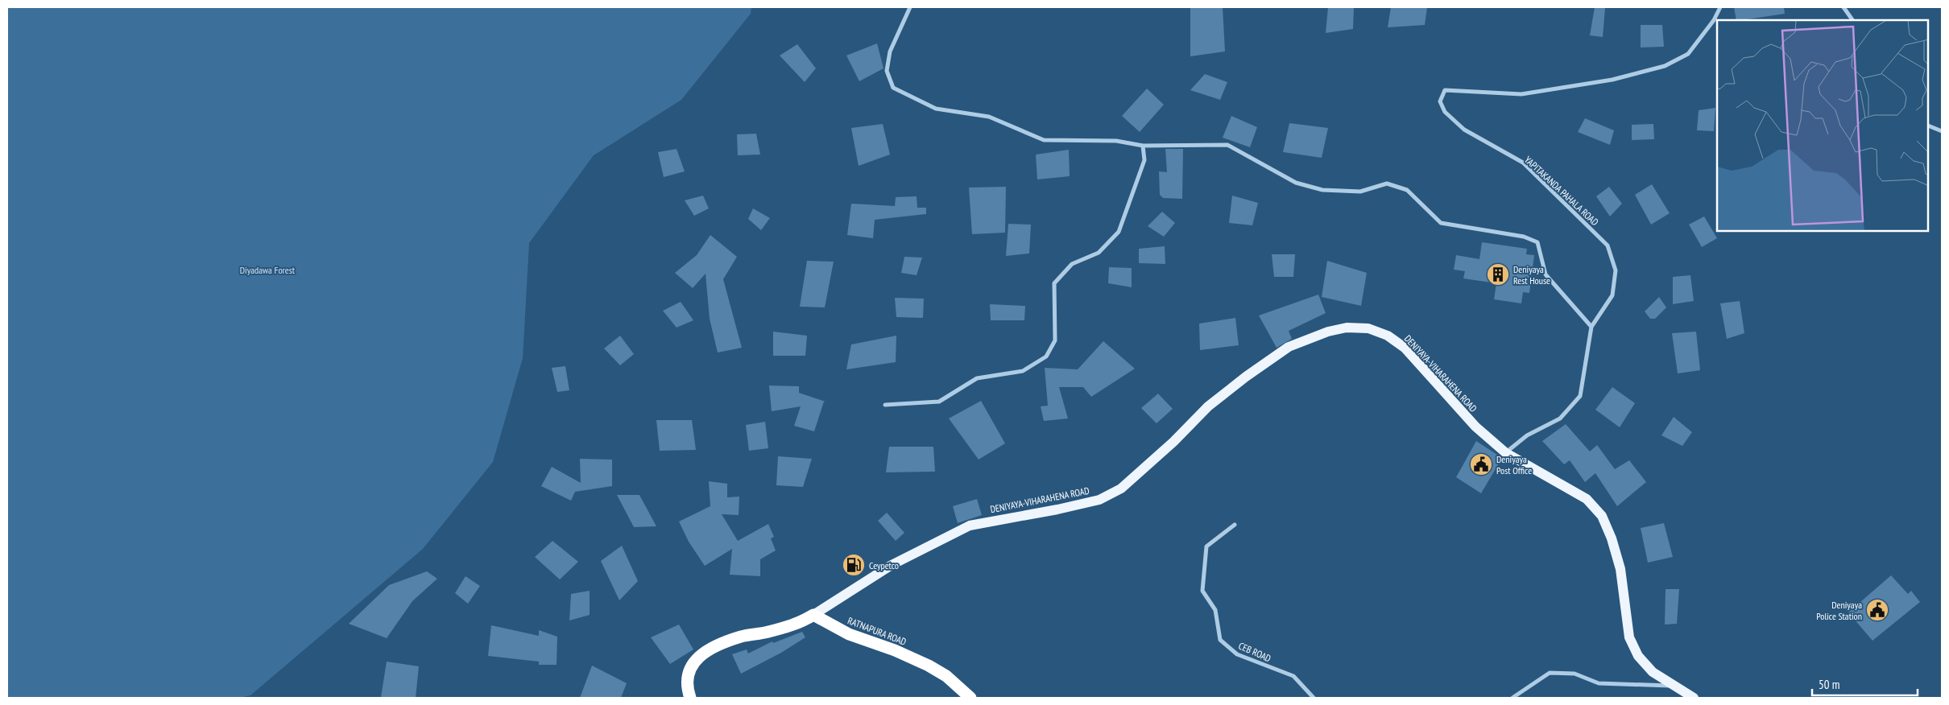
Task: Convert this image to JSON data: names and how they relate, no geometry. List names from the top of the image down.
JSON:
{
  "streets": {
    "highway": ["RATNAPURA ROAD"],
    "main road": ["DENIYAYA-VIHARAHENA ROAD"],
    "street": ["YAPITAKANDA PAHALA ROAD", "CEB ROAD"]
  },
  "crossings": [
    ["YAPITAKANDA PAHALA ROAD", "DENIYAYA-VIHARAHENA ROAD"],
    ["DENIYAYA-VIHARAHENA ROAD", "RATNAPURA ROAD"]
  ],
  "parks": ["Diyadawa Forest"],
  "places": {
    "building": ["Deniyaya Rest House"],
    "public building": ["Deniyaya Post Office", "Deniyaya Police Station"],
    "fuel station": ["Ceypetco"]
  },
  "scale_bar": "50 m"
}
